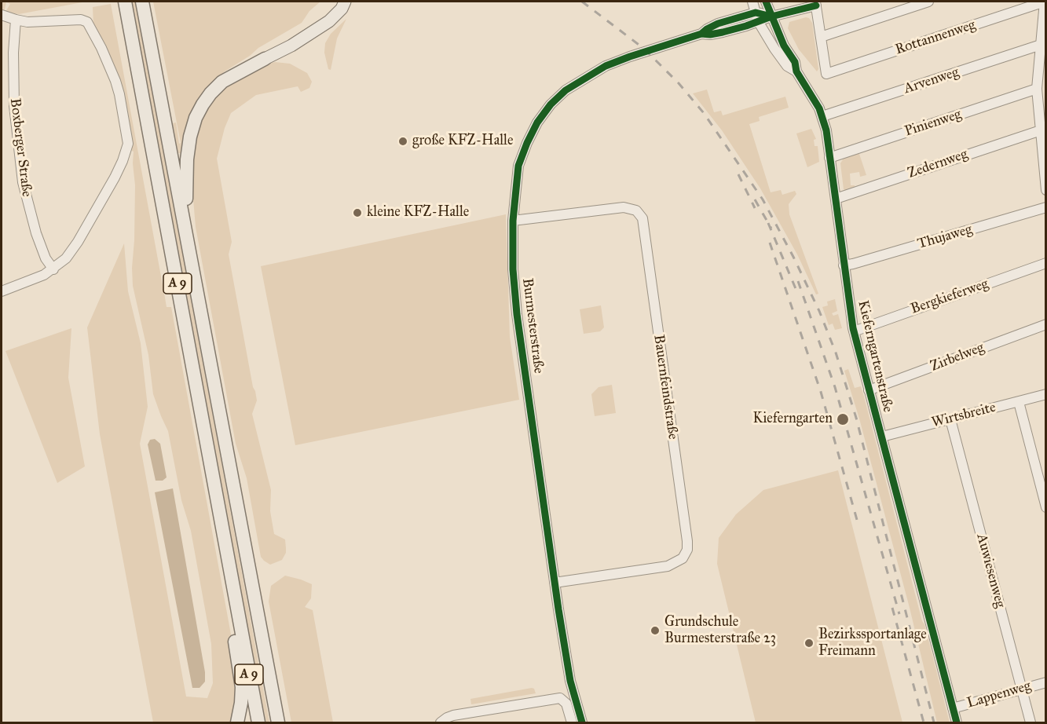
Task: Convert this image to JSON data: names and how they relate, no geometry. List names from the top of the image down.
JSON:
{
  "streets": {
    "highway": ["A 9"],
    "street": [
      "Rottannenweg",
      "Arvenweg",
      "Pinienweg",
      "Boxberger Straße",
      "Zedernweg",
      "Thujaweg",
      "Bergkieferweg",
      "Burmesterstraße",
      "Kieferngartenstraße",
      "Zirbelweg",
      "Bauernfeindstraße",
      "Wirtsbreite",
      "Auwiesenweg",
      "Lappenweg"
    ]
  },
  "crossings": [
    ["Arvenweg", "Kieferngartenstraße"],
    ["Pinienweg", "Kieferngartenstraße"],
    ["Zedernweg", "Kieferngartenstraße"],
    ["Thujaweg", "Kieferngartenstraße"],
    ["Bergkieferweg", "Kieferngartenstraße"],
    ["Burmesterstraße", "Kieferngartenstraße"],
    ["Burmesterstraße", "Bauernfeindstraße"],
    ["Kieferngartenstraße", "Zirbelweg"],
    ["Kieferngartenstraße", "Wirtsbreite"],
    ["Kieferngartenstraße", "Lappenweg"],
    ["Wirtsbreite", "Auwiesenweg"],
    ["Auwiesenweg", "Lappenweg"]
  ],
  "places": [
    "große KFZ-Halle",
    "kleine KFZ-Halle",
    "Kieferngarten",
    "Grundschule Burmesterstraße 23",
    "Bezirkssportanlage Freimann"
  ]
}
